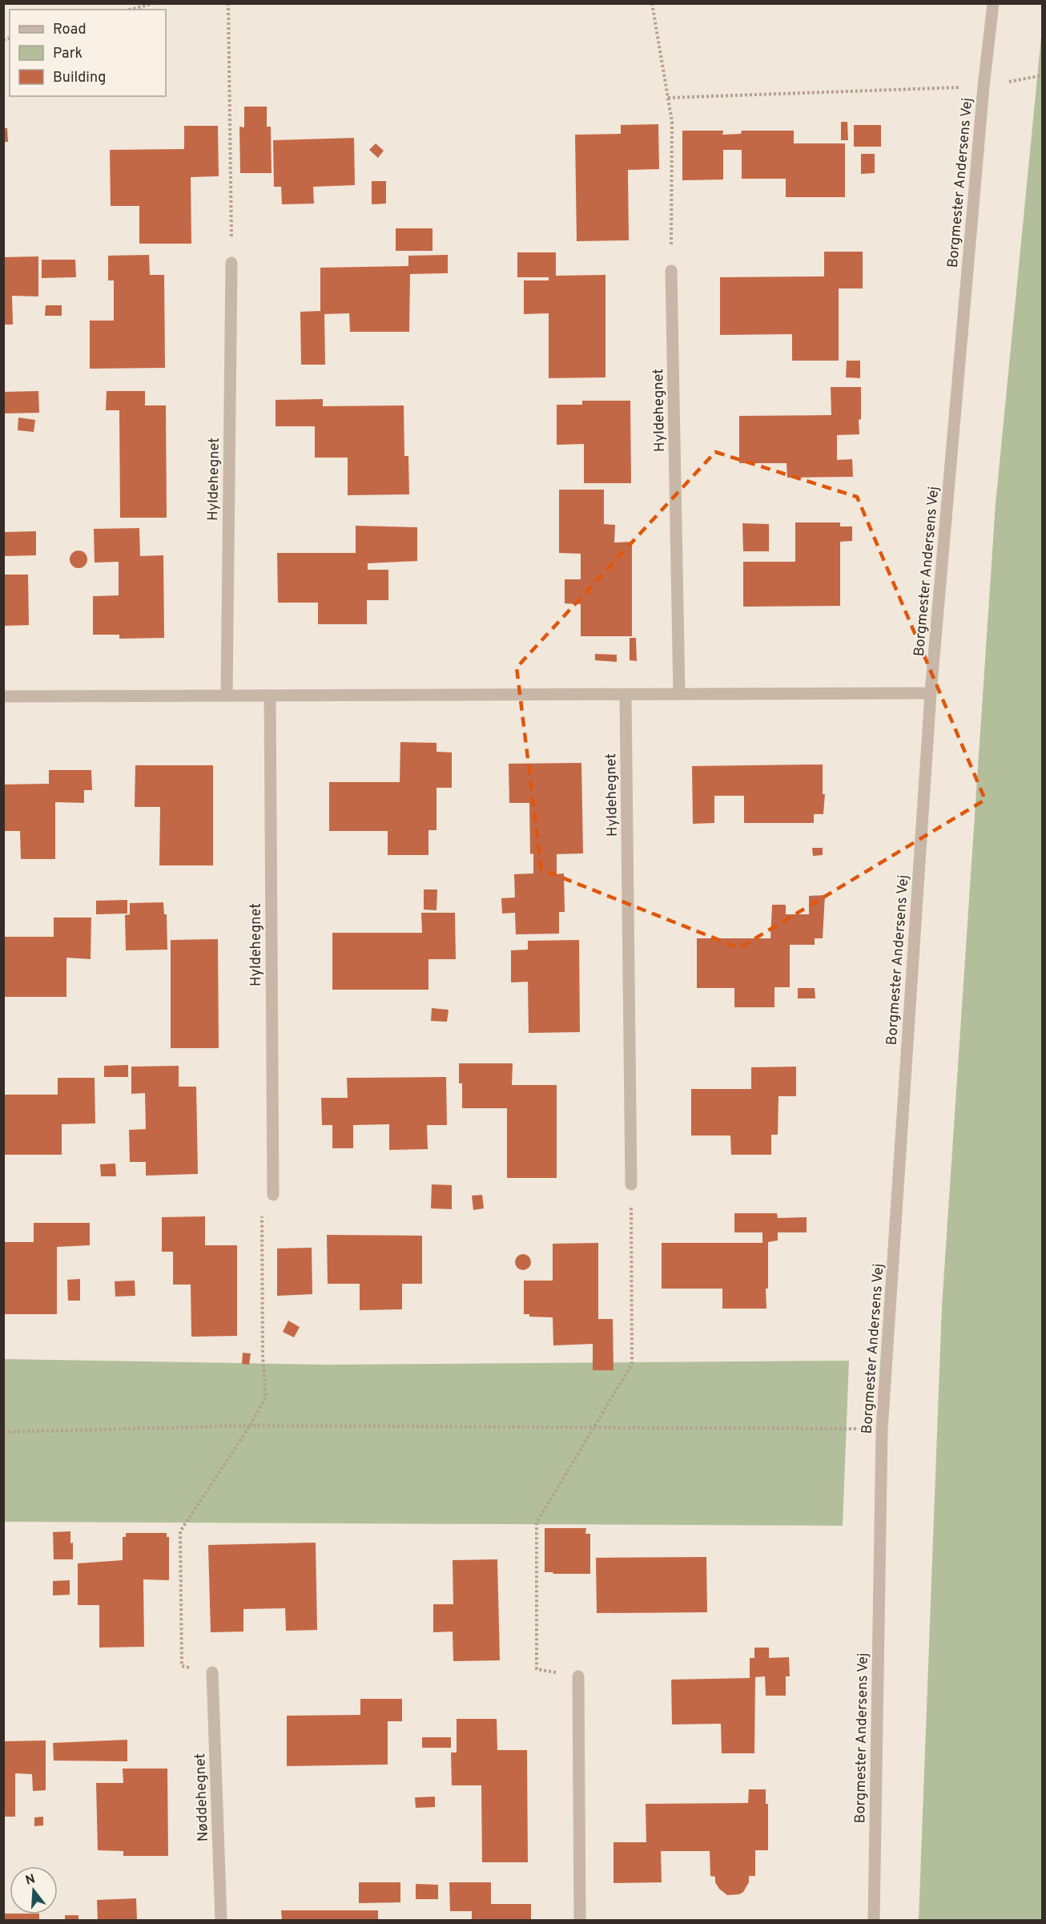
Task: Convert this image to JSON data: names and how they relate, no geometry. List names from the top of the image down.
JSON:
{
  "streets": {
    "street": ["Borgmester Andersens Vej", "Hyldehegnet", "Nøddehegnet"]
  },
  "legend": ["Road", "Park", "Building"],
  "north": "top"
}
